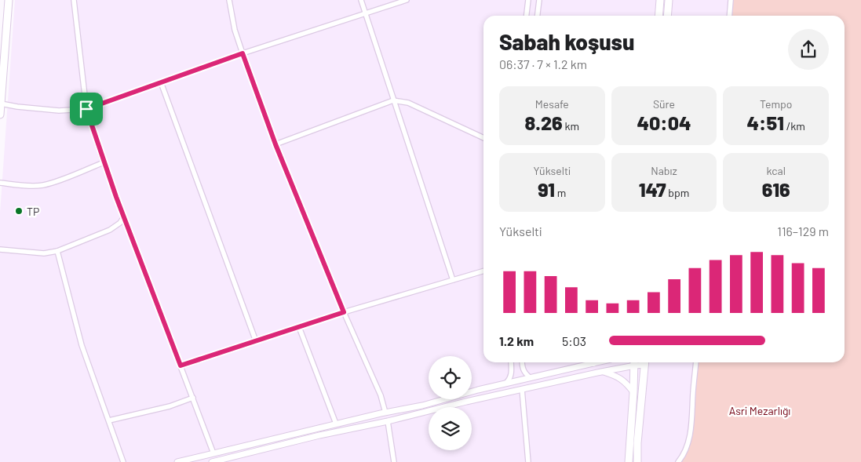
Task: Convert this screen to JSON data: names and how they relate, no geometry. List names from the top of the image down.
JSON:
{
  "parks": ["Asri Mezarlığı"],
  "places": ["TP"],
  "page": {
    "heading": ["Sabah koşusu", "06:37 · 7 × 1.2 km"],
    "stats": [
      ["Mesafe", "8.26 km"],
      ["Süre", "40:04"],
      ["Tempo", "4:51 /km"],
      ["Yükselti", "91 m"],
      ["Nabız", "147 bpm"],
      ["kcal", "616"]
    ],
    "chart": ["Yükselti", "116–129 m"],
    "list": [
      {
        "name": "1.2 km",
        "note": "5:03"
      }
    ]
  }
}
